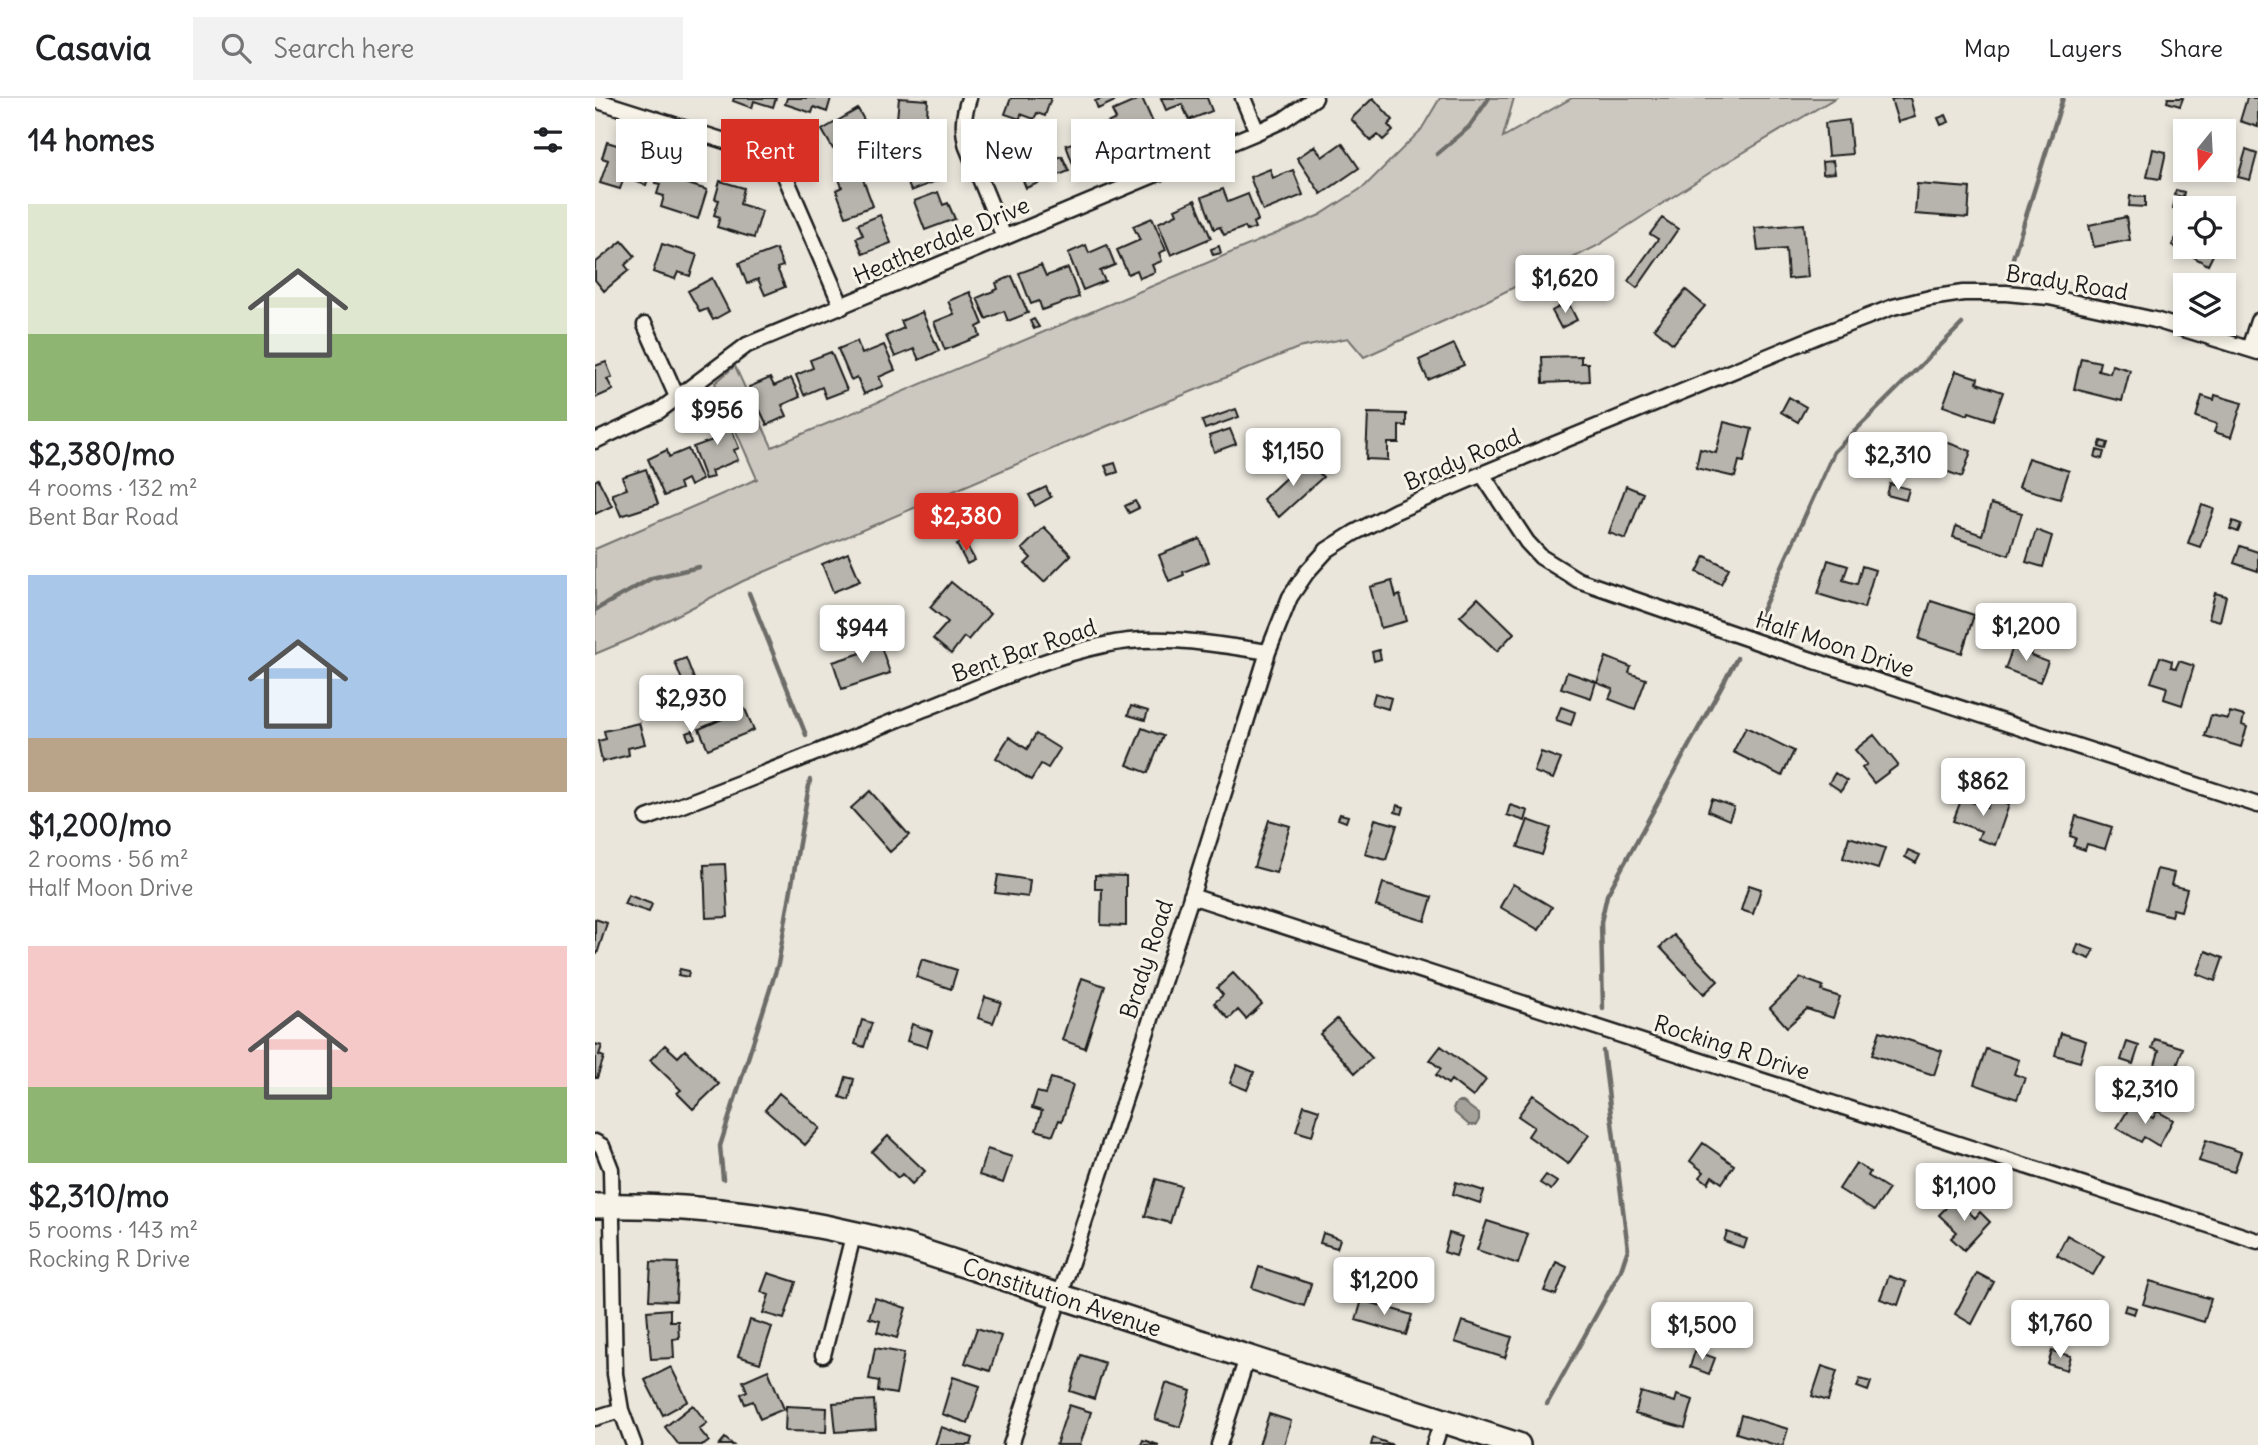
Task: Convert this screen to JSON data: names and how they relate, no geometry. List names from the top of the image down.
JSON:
{
  "streets": {
    "main road": ["Constitution Avenue"],
    "street": [
      "Heatherdale Drive",
      "Brady Road",
      "Half Moon Drive",
      "Bent Bar Road",
      "Rocking R Drive"
    ]
  },
  "crossings": [
    ["Brady Road", "Half Moon Drive"],
    ["Brady Road", "Bent Bar Road"],
    ["Brady Road", "Rocking R Drive"],
    ["Brady Road", "Constitution Avenue"]
  ],
  "north": "bottom",
  "page": {
    "header": "Casavia",
    "search": "Search here",
    "nav": ["Map", "Layers", "Share"],
    "heading": "14 homes",
    "chip": [
      "Buy",
      "Rent",
      "Filters",
      "New",
      "Apartment"
    ],
    "list": [
      {
        "name": "$2,380/mo",
        "note": "4 rooms · 132 m² · Bent Bar Road"
      },
      {
        "name": "$1,200/mo",
        "note": "2 rooms · 56 m² · Half Moon Drive"
      },
      {
        "name": "$2,310/mo",
        "note": "5 rooms · 143 m² · Rocking R Drive"
      }
    ],
    "price": [
      "$1,620",
      "$956",
      "$1,150",
      "$2,310",
      "$2,380",
      "$1,200",
      "$944",
      "$2,930",
      "$862",
      "$2,310",
      "$1,100",
      "$1,200",
      "$1,760",
      "$1,500"
    ]
  }
}
